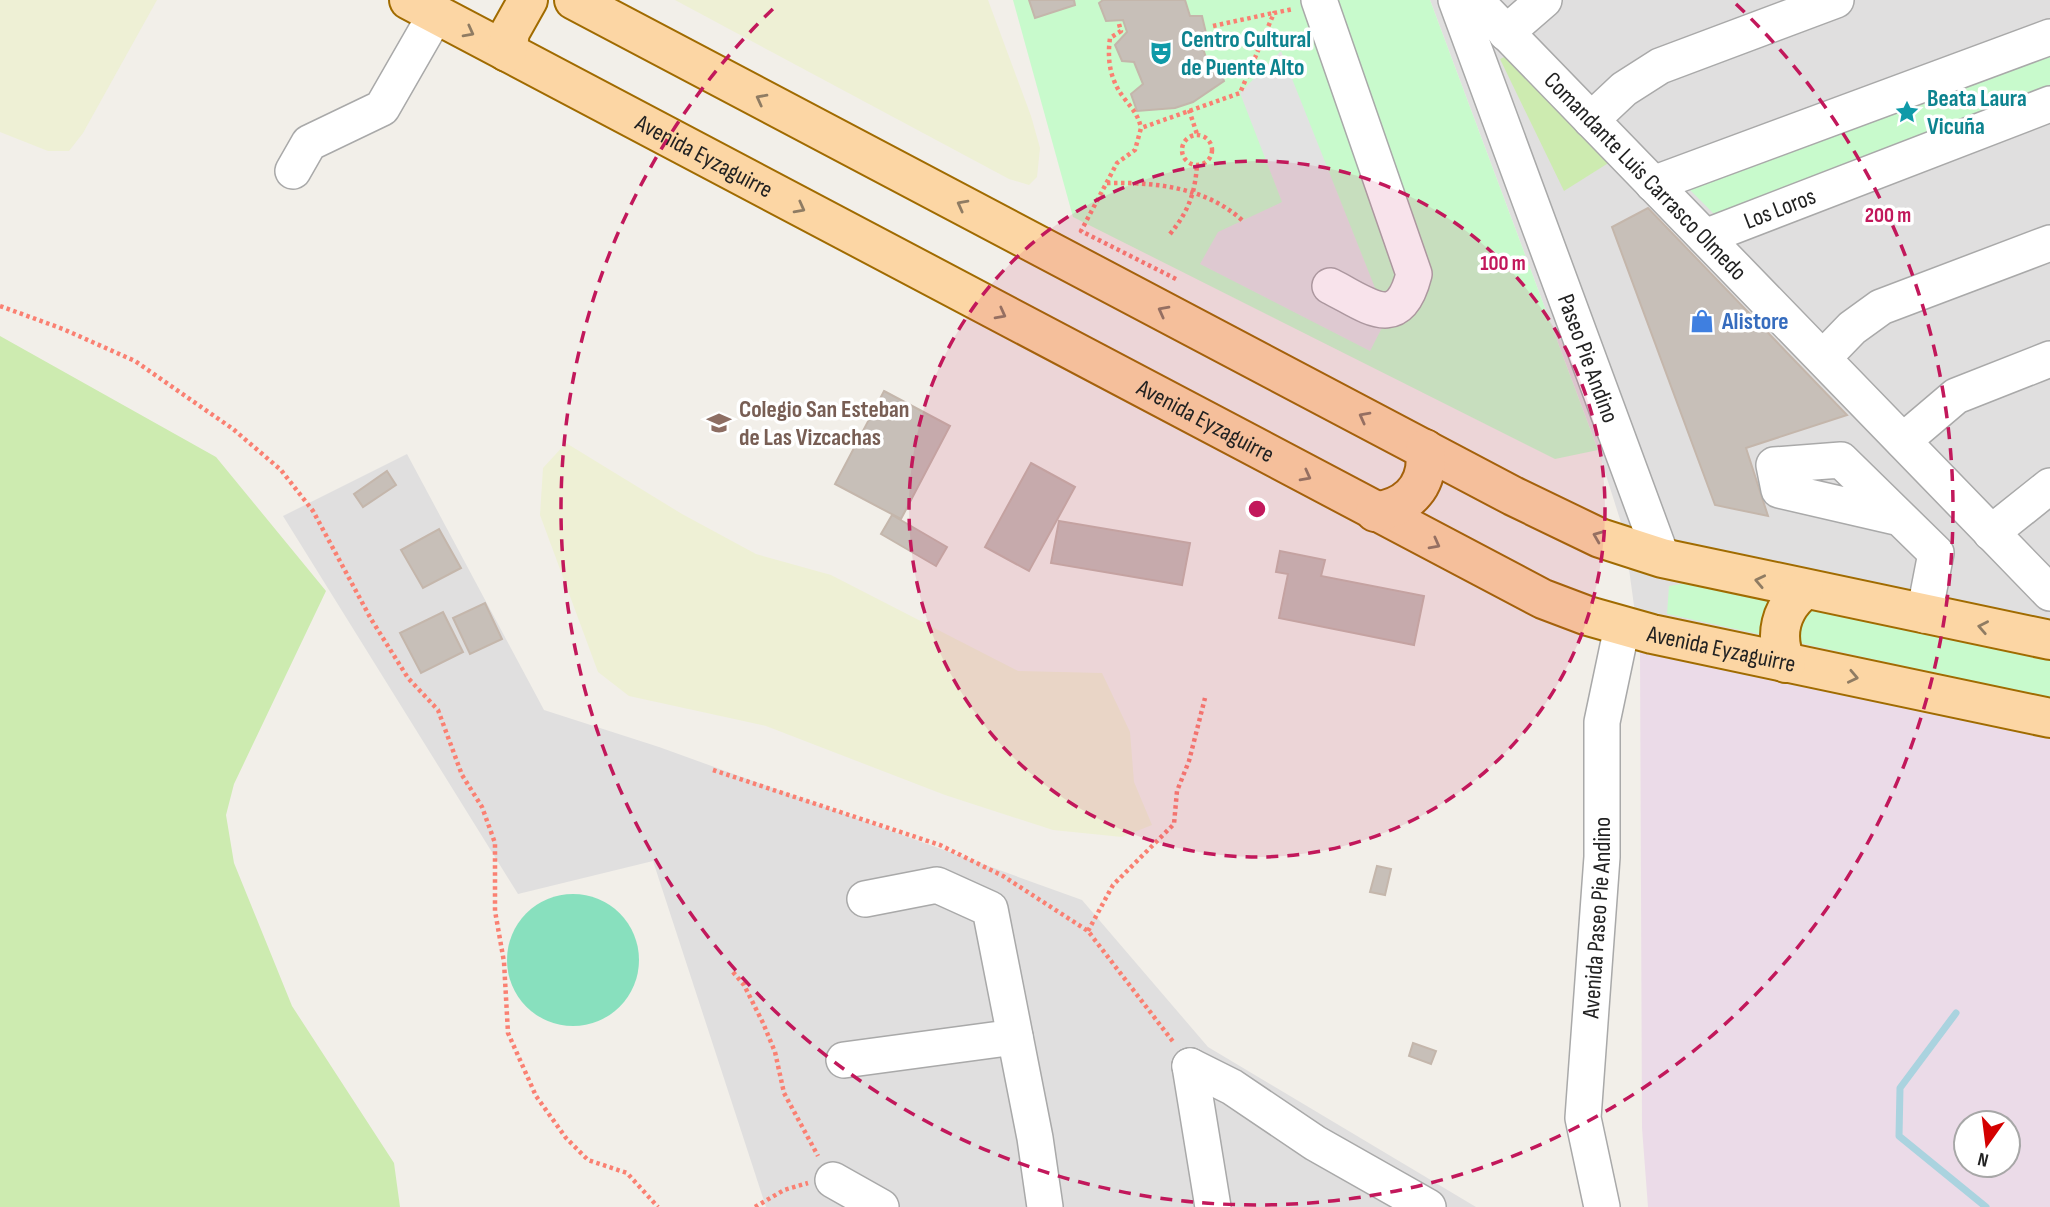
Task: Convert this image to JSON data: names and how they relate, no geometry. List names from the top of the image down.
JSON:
{
  "streets": {
    "main road": ["Avenida Eyzaguirre"],
    "street": [
      "Comandante Luis Carrasco Olmedo",
      "Los Loros",
      "Paseo Pie Andino",
      "Avenida Paseo Pie Andino"
    ]
  },
  "crossings": [
    ["Avenida Eyzaguirre", "Avenida Paseo Pie Andino"],
    ["Comandante Luis Carrasco Olmedo", "Los Loros"]
  ],
  "places": {
    "theatre": ["Centro Cultural de Puente Alto"],
    "place": ["Beata Laura Vicuña"],
    "shop": ["Alistore"],
    "school or university": ["Colegio San Esteban de Las Vizcachas"]
  },
  "north": "bottom",
  "rings": ["200 m", "100 m"]
}
